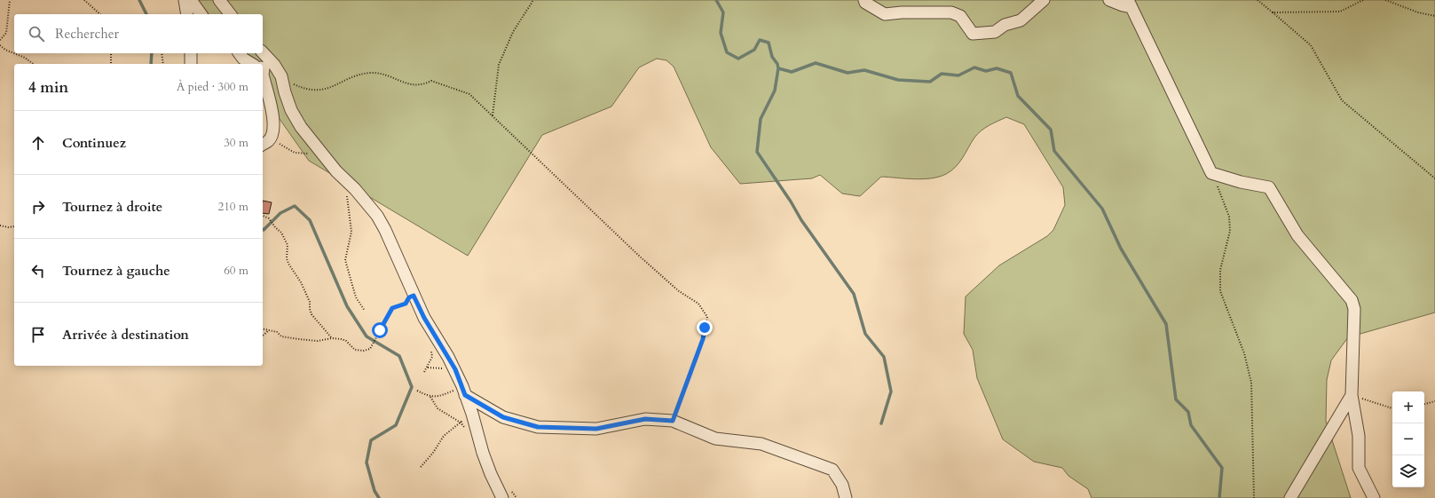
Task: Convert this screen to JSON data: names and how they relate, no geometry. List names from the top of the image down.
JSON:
{
  "page": {
    "search": "Rechercher",
    "heading": ["4 min", "À pied · 300 m"],
    "list": [
      ["Continuez", "30 m"],
      ["Tournez à droite", "210 m"],
      ["Tournez à gauche", "60 m"],
      "Arrivée à destination"
    ],
    "map_buttons": ["+", "−"]
  }
}
